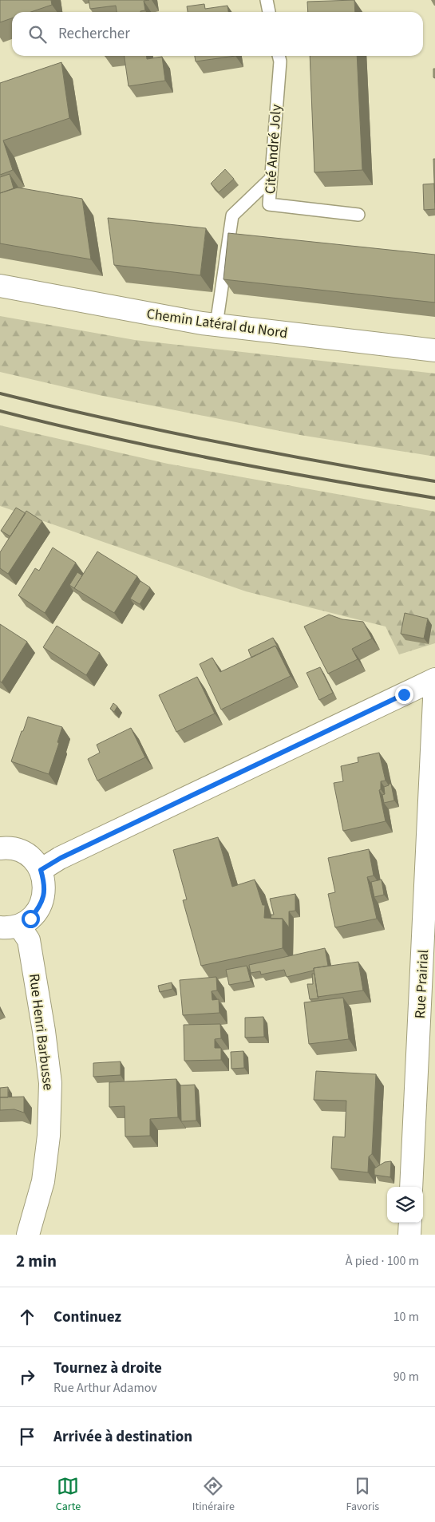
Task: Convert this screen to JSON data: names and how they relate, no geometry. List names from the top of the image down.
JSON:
{
  "streets": {
    "street": ["Chemin Latéral du Nord", "Rue Prairial", "Rue Henri Barbusse"],
    "lane": ["Cité André Joly"]
  },
  "page": {
    "search": "Rechercher",
    "heading": ["2 min", "À pied · 100 m"],
    "list": [
      ["Continuez", "10 m"],
      ["Tournez à droite", "Rue Arthur Adamov", "90 m"],
      "Arrivée à destination"
    ],
    "nav": ["Carte", "Itinéraire", "Favoris"]
  }
}
